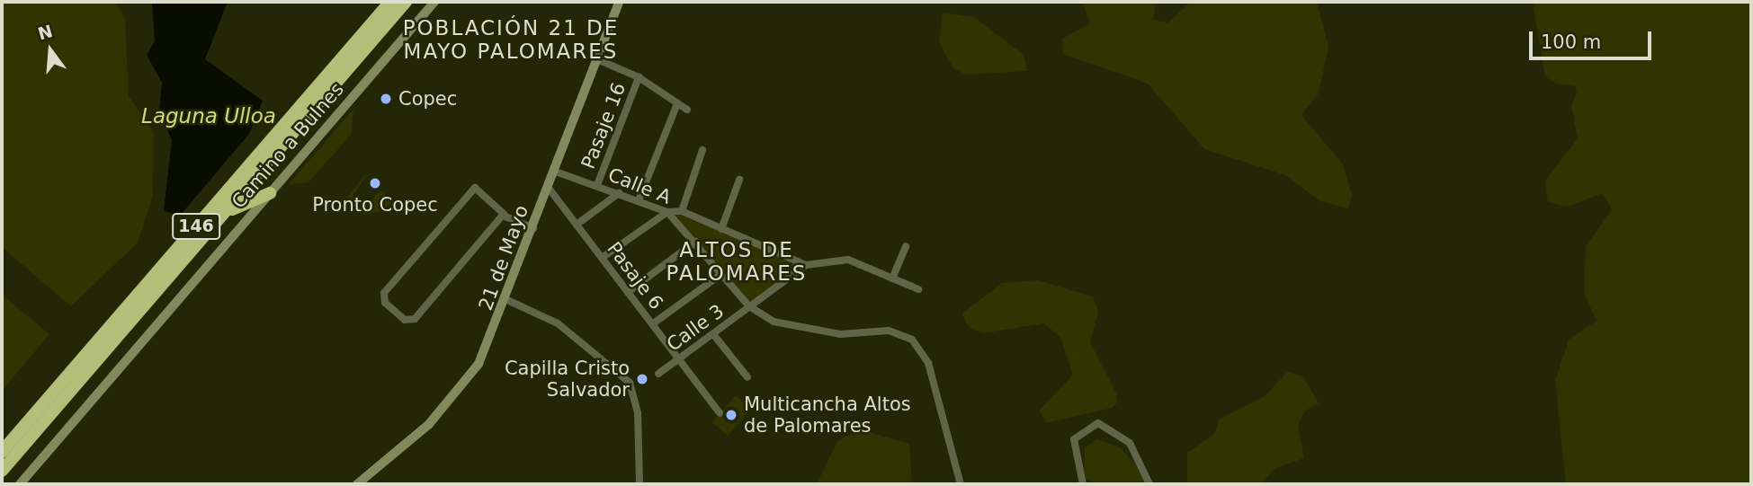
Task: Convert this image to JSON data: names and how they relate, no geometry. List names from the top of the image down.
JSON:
{
  "streets": {
    "highway": ["146"],
    "street": [
      "Pasaje 16",
      "Camino a Bulnes",
      "Calle A",
      "21 de Mayo",
      "Pasaje 6",
      "Calle 3"
    ]
  },
  "crossings": [
    ["Pasaje 16", "Calle A"],
    ["Calle A", "21 de Mayo"],
    ["Calle A", "Calle 3"],
    ["21 de Mayo", "Pasaje 6"],
    ["Pasaje 6", "Calle 3"]
  ],
  "districts": ["POBLACIÓN 21 DE MAYO PALOMARES", "ALTOS DE PALOMARES"],
  "water": ["Laguna Ulloa"],
  "places": [
    "Copec",
    "Pronto Copec",
    "Capilla Cristo Salvador",
    "Multicancha Altos de Palomares"
  ],
  "scale_bar": "100 m",
  "north": "top"
}
